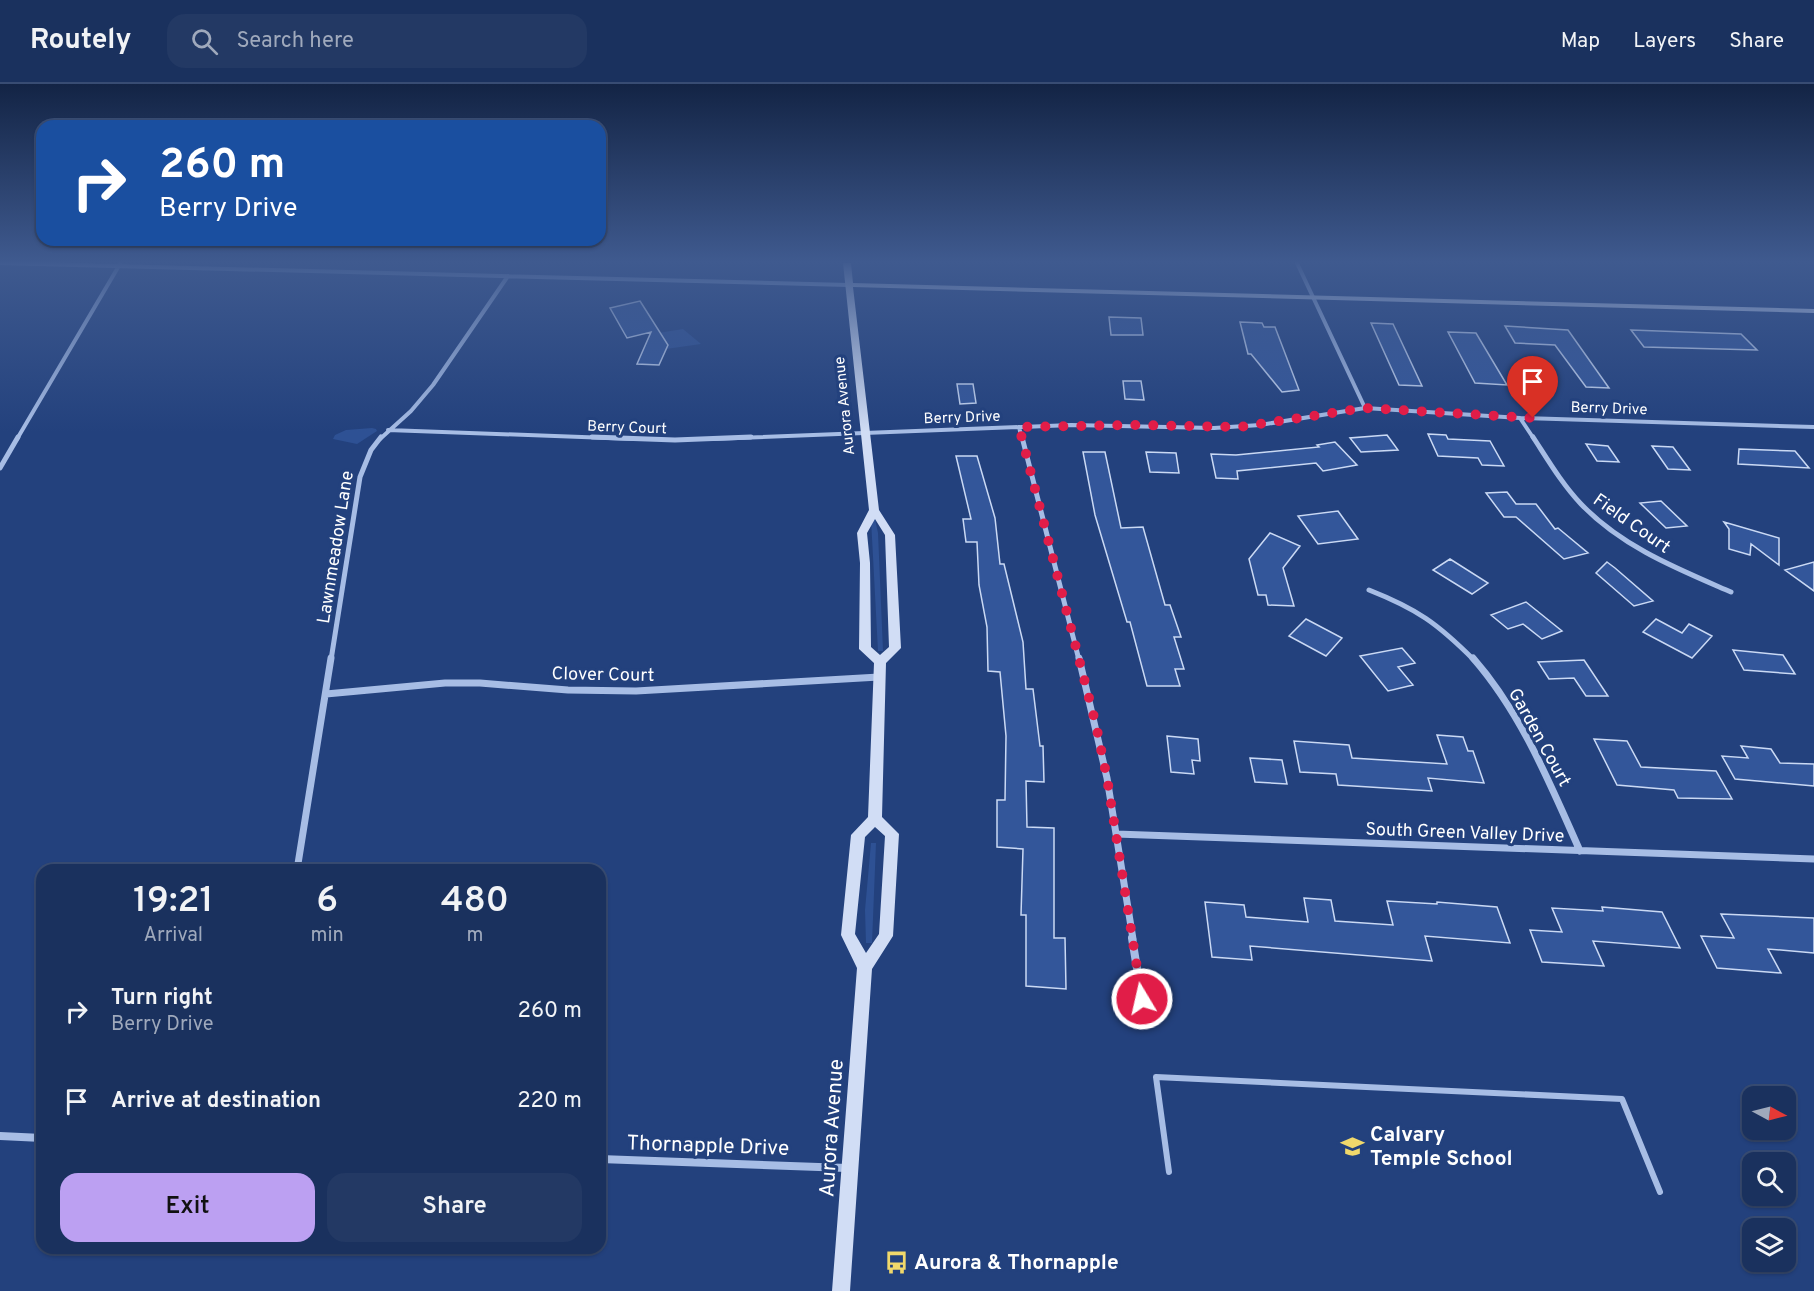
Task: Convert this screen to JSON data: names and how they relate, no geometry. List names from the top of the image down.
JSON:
{
  "streets": {
    "main road": ["Aurora Avenue"],
    "street": [
      "Berry Drive",
      "Berry Court",
      "Field Court",
      "Lawnmeadow Lane",
      "Clover Court",
      "Garden Court",
      "South Green Valley Drive",
      "Thornapple Drive"
    ]
  },
  "crossings": [
    ["Aurora Avenue", "Berry Drive"],
    ["Aurora Avenue", "Berry Court"],
    ["Aurora Avenue", "Clover Court"],
    ["Aurora Avenue", "Thornapple Drive"],
    ["Berry Drive", "Berry Court"],
    ["Berry Drive", "Field Court"],
    ["Berry Court", "Lawnmeadow Lane"],
    ["Lawnmeadow Lane", "Clover Court"],
    ["Garden Court", "South Green Valley Drive"]
  ],
  "places": {
    "school or university": ["Calvary Temple School"],
    "bus stop": ["Aurora & Thornapple"]
  },
  "north": "right",
  "page": {
    "header": "Routely",
    "search": "Search here",
    "nav": ["Map", "Layers", "Share"],
    "turn": ["260 m", "Berry Drive"],
    "eta": [
      "19:21",
      "Arrival",
      "6",
      "min",
      "480",
      "m"
    ],
    "list": [
      {
        "name": "Turn right",
        "note": "Berry Drive",
        "value": "260 m"
      },
      {
        "name": "Arrive at destination",
        "value": "220 m"
      }
    ],
    "buttons": ["Exit", "Share"]
  }
}
